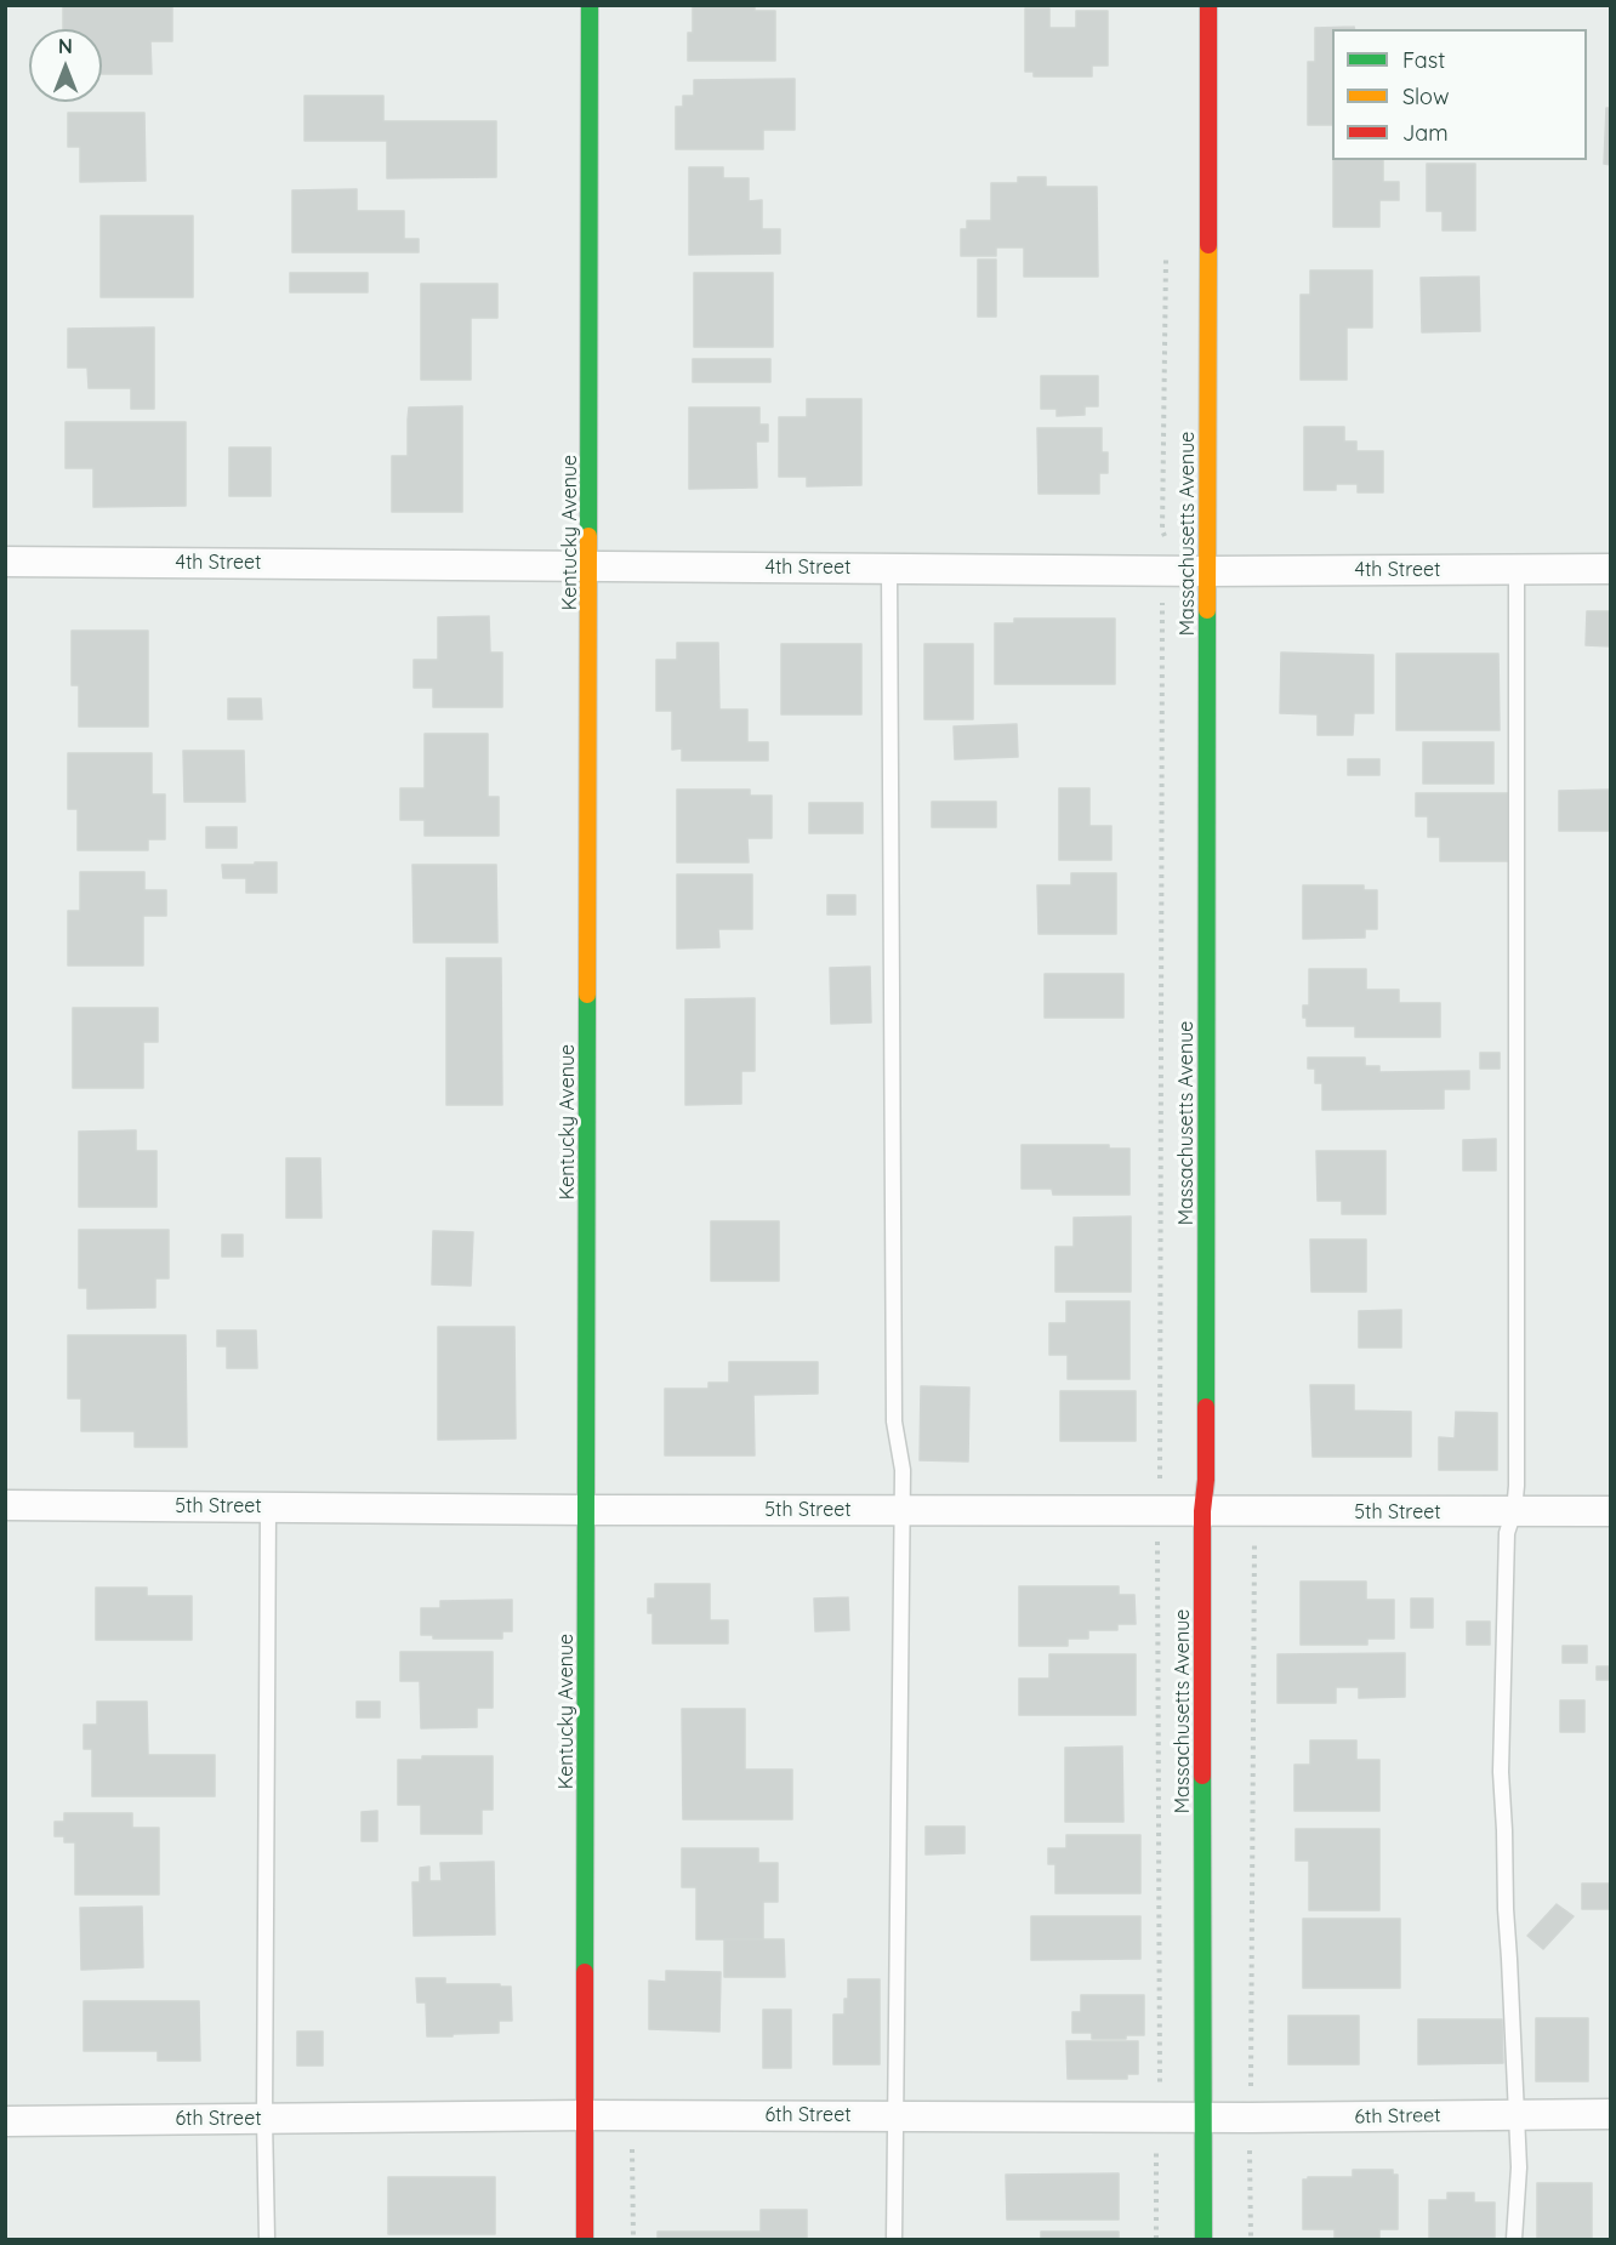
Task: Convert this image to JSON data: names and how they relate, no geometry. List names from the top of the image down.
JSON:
{
  "streets": {
    "street": [
      "Kentucky Avenue",
      "Massachusetts Avenue",
      "4th Street",
      "5th Street",
      "6th Street"
    ]
  },
  "crossings": [
    ["Kentucky Avenue", "4th Street"],
    ["Kentucky Avenue", "5th Street"],
    ["Kentucky Avenue", "6th Street"],
    ["Massachusetts Avenue", "4th Street"],
    ["Massachusetts Avenue", "5th Street"],
    ["Massachusetts Avenue", "6th Street"]
  ],
  "legend": ["Fast", "Slow", "Jam"],
  "north": "top"
}
